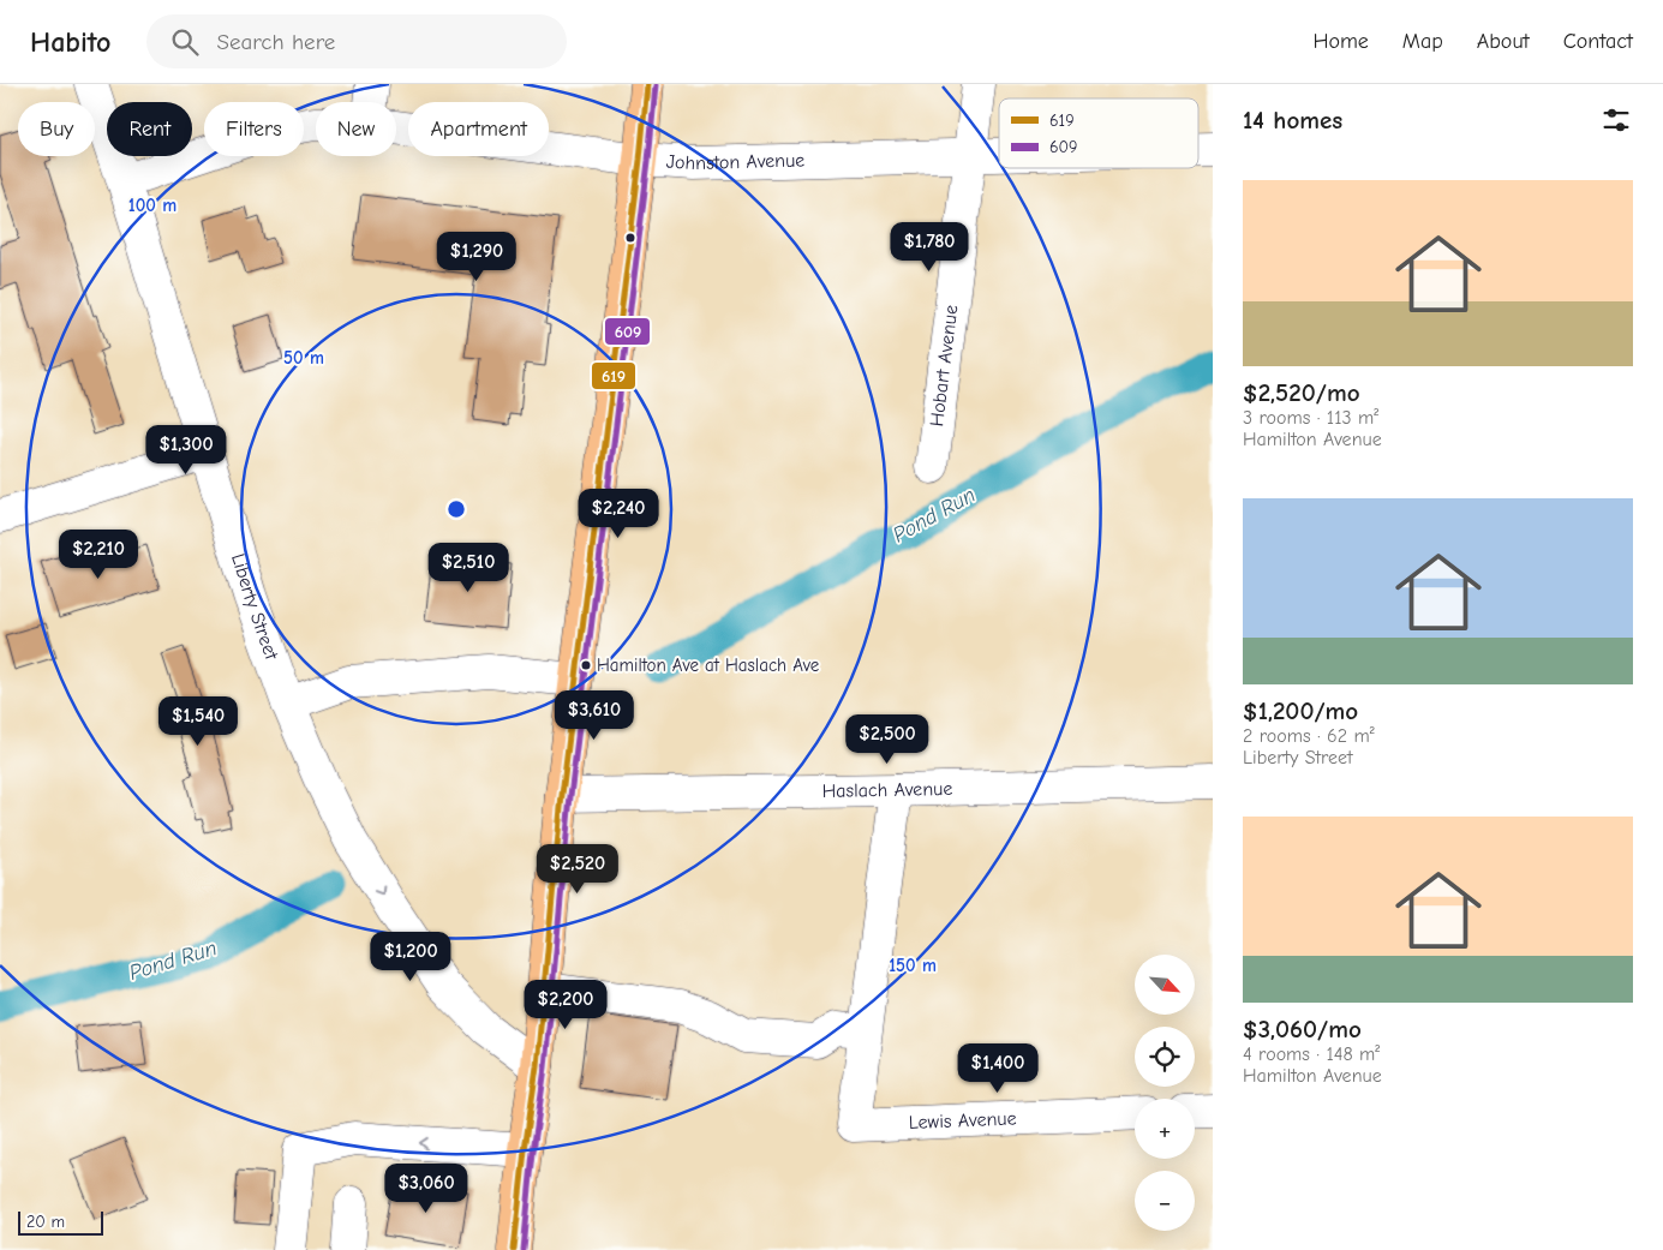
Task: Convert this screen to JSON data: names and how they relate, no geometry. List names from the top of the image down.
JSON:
{
  "streets": {
    "street": [
      "Johnston Avenue",
      "Hobart Avenue",
      "Liberty Street",
      "Haslach Avenue",
      "Lewis Avenue"
    ]
  },
  "crossings": [
    ["Johnston Avenue", "Hobart Avenue"],
    ["Johnston Avenue", "Liberty Street"]
  ],
  "one_way": ["Liberty Street"],
  "water": ["Pond Run"],
  "places": ["Hamilton Ave at Haslach Ave"],
  "lines": ["transit line 619", "transit line 609"],
  "legend": ["619", "609"],
  "scale_bar": "20 m",
  "north": "bottom right",
  "page": {
    "header": "Habito",
    "search": "Search here",
    "nav": [
      "Home",
      "Map",
      "About",
      "Contact"
    ],
    "heading": "14 homes",
    "chip": [
      "Buy",
      "Rent",
      "Filters",
      "New",
      "Apartment"
    ],
    "list": [
      {
        "name": "$2,520/mo",
        "note": "3 rooms · 113 m² · Hamilton Avenue"
      },
      {
        "name": "$1,200/mo",
        "note": "2 rooms · 62 m² · Liberty Street"
      },
      {
        "name": "$3,060/mo",
        "note": "4 rooms · 148 m² · Hamilton Avenue"
      }
    ],
    "price": [
      "$1,780",
      "$1,290",
      "$1,300",
      "$2,240",
      "$2,210",
      "$2,510",
      "$3,610",
      "$1,540",
      "$2,500",
      "$2,520",
      "$1,200",
      "$2,200",
      "$1,400",
      "$3,060"
    ],
    "map_buttons": ["+", "−"],
    "scale": "20 m"
  },
  "rings": ["100 m", "50 m", "150 m"]
}
